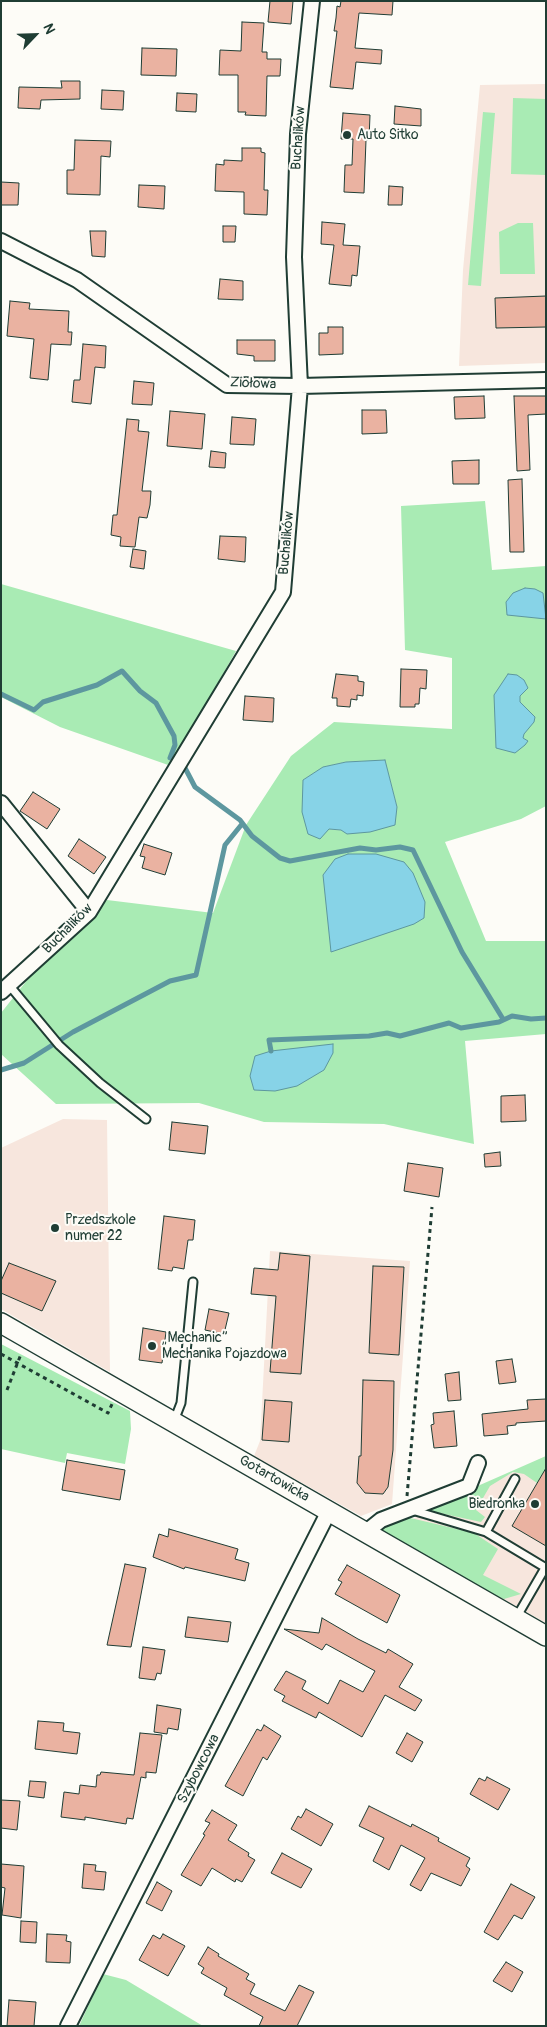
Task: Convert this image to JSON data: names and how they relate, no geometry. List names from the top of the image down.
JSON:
{
  "streets": {
    "street": [
      "Buchalików",
      "Ziołowa",
      "Gotartowicka",
      "Szybowcowa"
    ]
  },
  "crossings": [
    ["Buchalików", "Ziołowa"],
    ["Gotartowicka", "Szybowcowa"]
  ],
  "places": [
    "Auto Sitko",
    "Przedszkole numer 22",
    "„Mechanic” Mechanika Pojazdowa",
    "Biedronka"
  ],
  "north": "top right"
}
